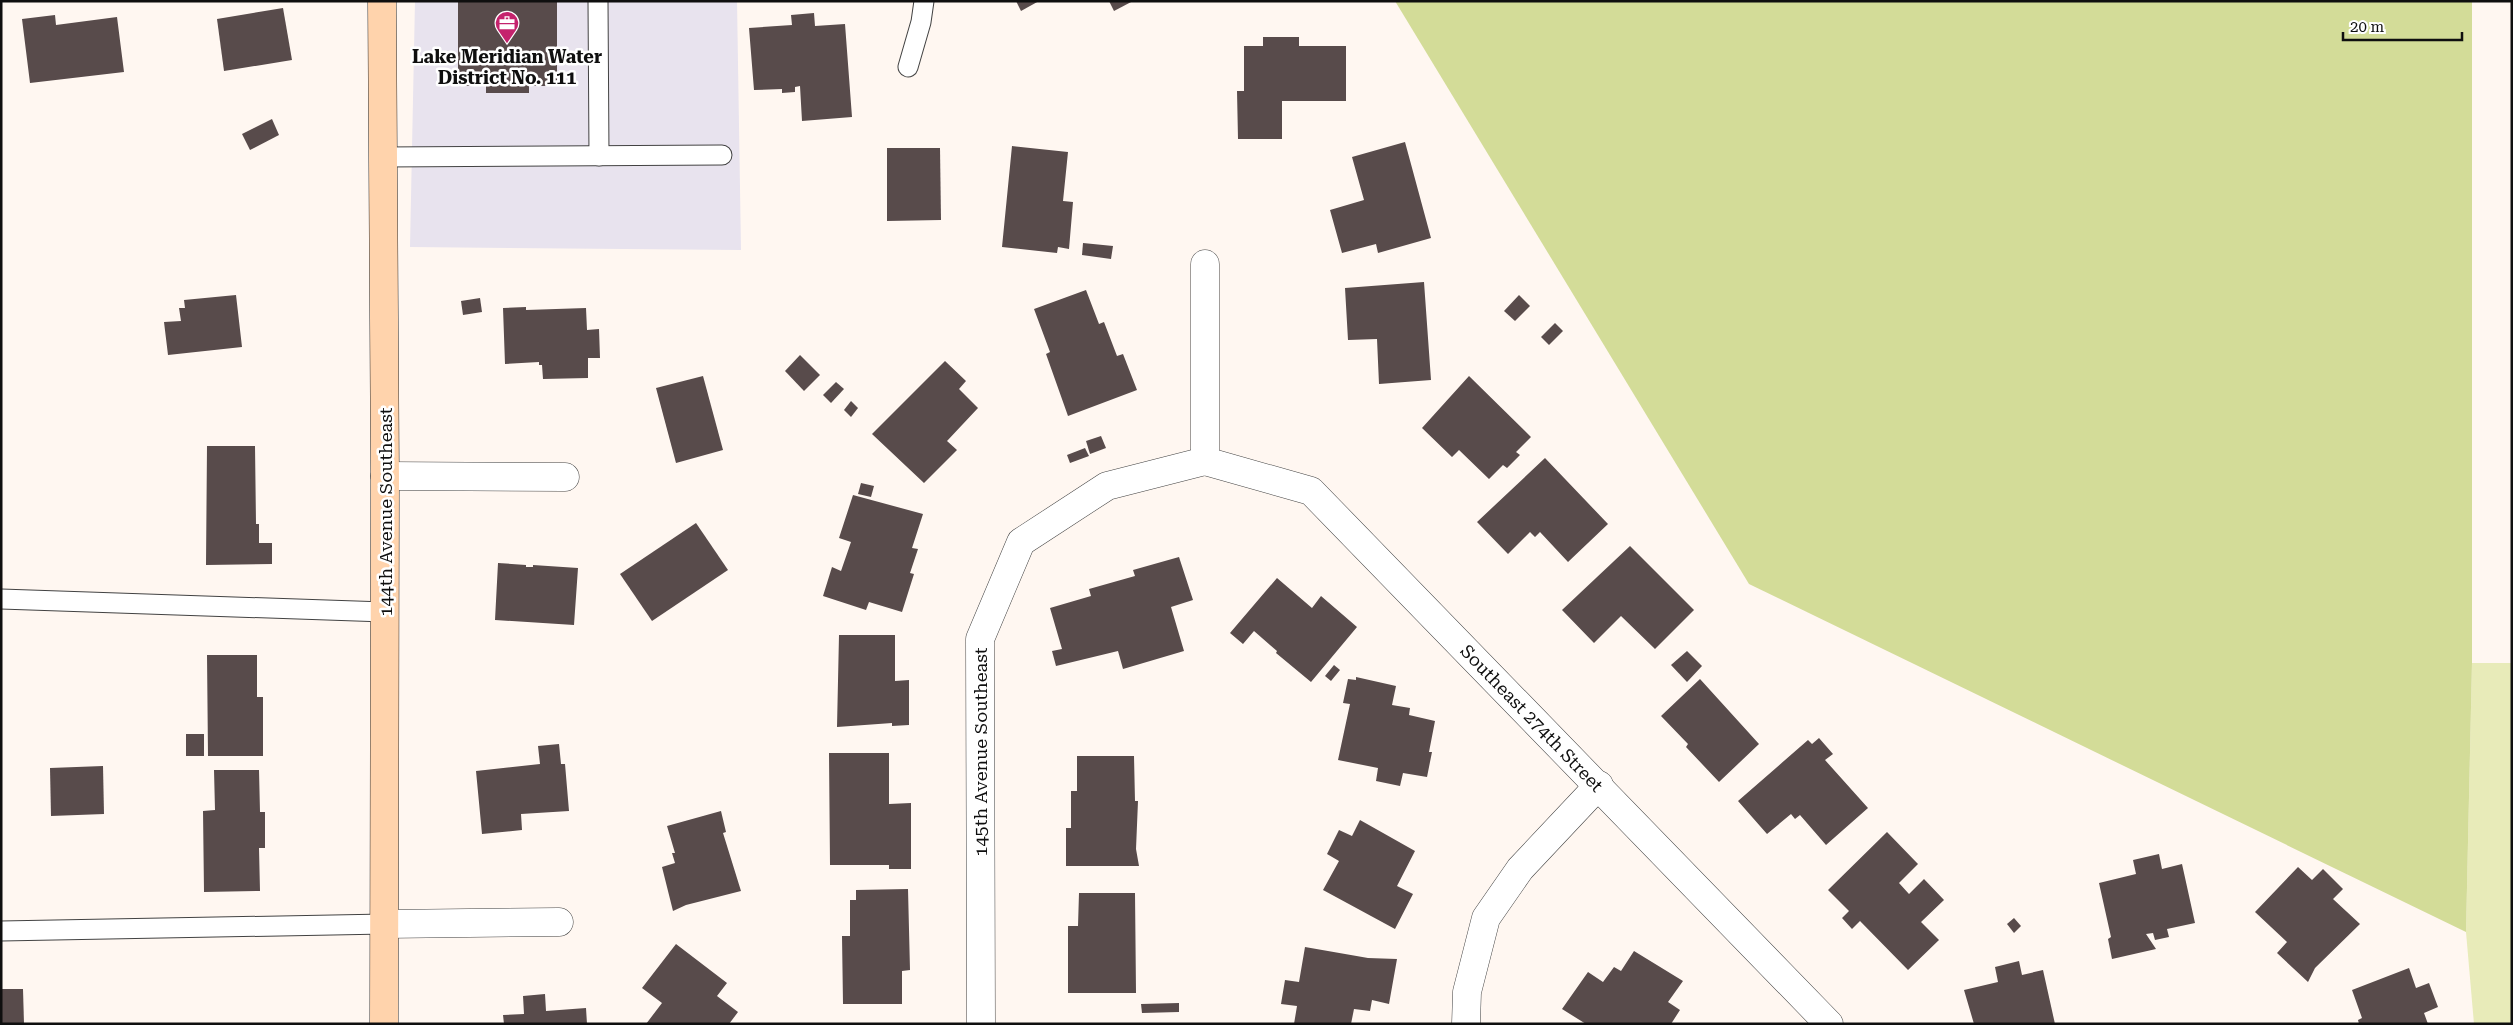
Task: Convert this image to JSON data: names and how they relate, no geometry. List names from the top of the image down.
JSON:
{
  "streets": {
    "street": ["144th Avenue Southeast", "Southeast 274th Street", "145th Avenue Southeast"]
  },
  "crossings": [
    ["Southeast 274th Street", "145th Avenue Southeast"]
  ],
  "places": {
    "office": ["Lake Meridian Water District No. 111"]
  },
  "scale_bar": "20 m"
}
